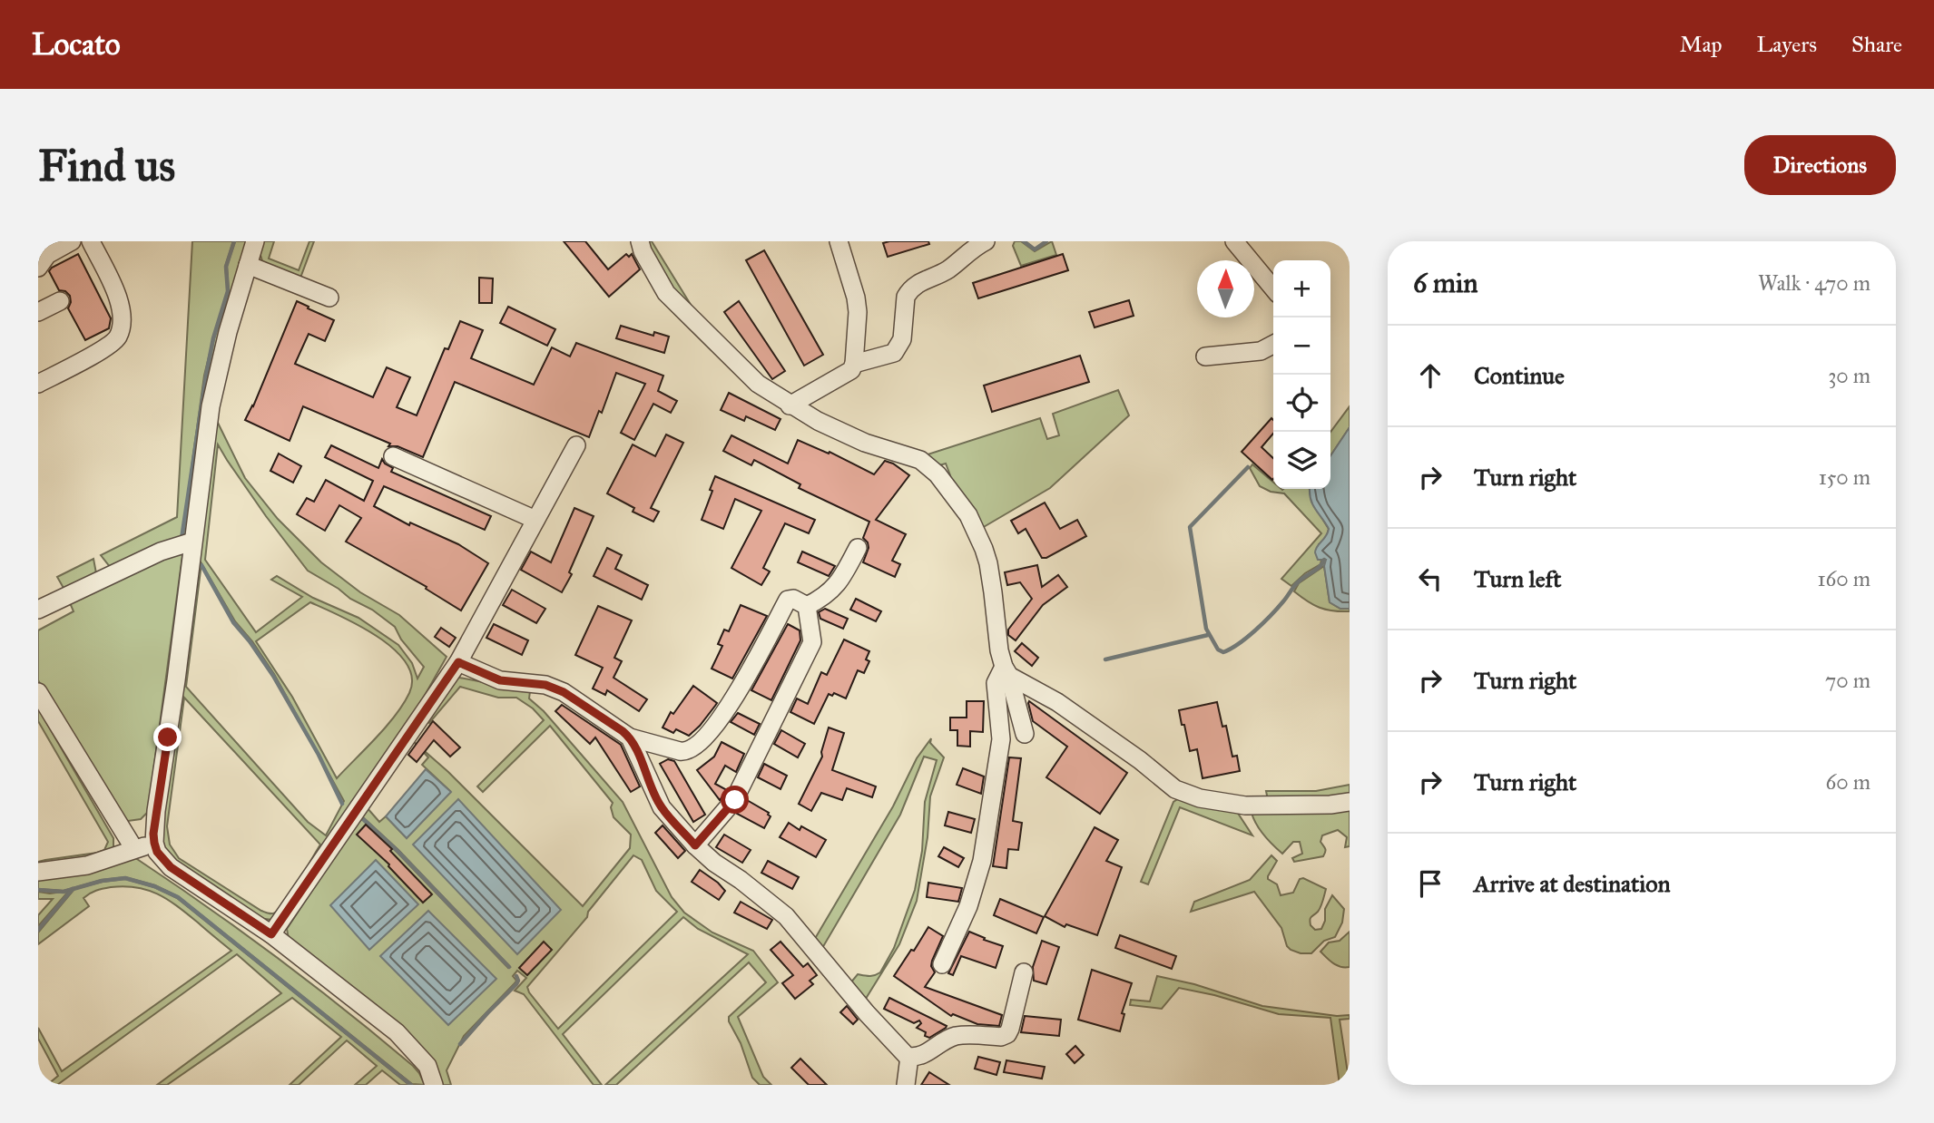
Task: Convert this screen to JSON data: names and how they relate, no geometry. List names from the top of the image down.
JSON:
{
  "north": "top",
  "page": {
    "header": "Locato",
    "nav": ["Map", "Layers", "Share"],
    "buttons": "Directions",
    "title": "Find us",
    "heading": ["6 min", "Walk · 470 m"],
    "map_buttons": ["+", "−"],
    "list": [
      ["Continue", "30 m"],
      ["Turn right", "150 m"],
      ["Turn left", "160 m"],
      ["Turn right", "70 m"],
      ["Turn right", "60 m"],
      "Arrive at destination"
    ]
  }
}
